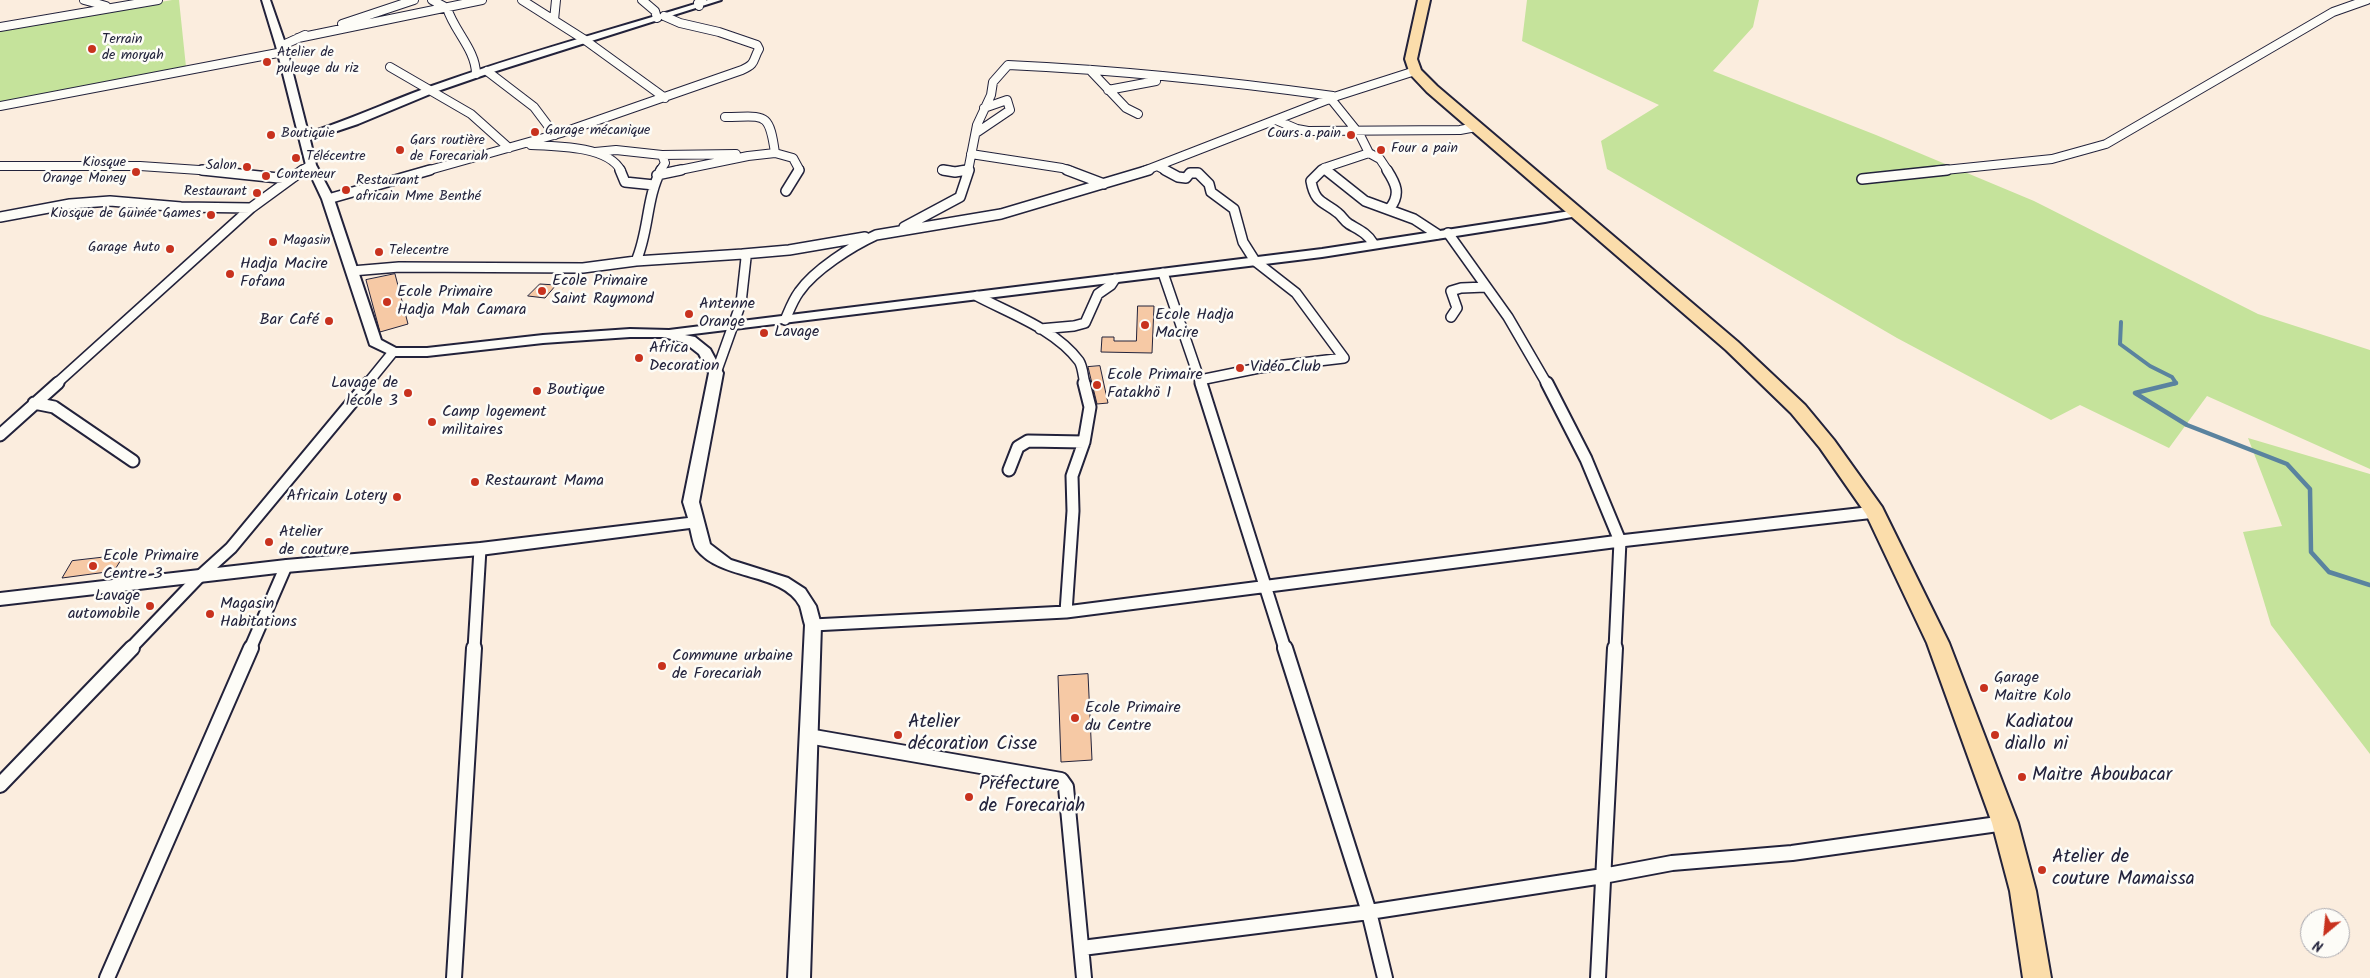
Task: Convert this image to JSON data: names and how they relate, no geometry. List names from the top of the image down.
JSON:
{
  "places": [
    "Terrain de moryah",
    "Atelier de puleuge du riz",
    "Garage mécanique",
    "Boutiquie",
    "Cours a pain",
    "Gars routière de Forecariah",
    "Four a pain",
    "Télécentre",
    "Salon",
    "Kiosque Orange Money",
    "Conteneur",
    "Restaurant africain Mme Benthé",
    "Restaurant",
    "Kiosque de Guinée Games",
    "Magasin",
    "Garage Auto",
    "Telecentre",
    "Hadja Macire Fofana",
    "Ecole Primaire Saint Raymond",
    "Ecole Primaire Hadja Mah Camara",
    "Antenne Orange",
    "Bar Café",
    "Ecole Hadja Macire",
    "Lavage",
    "Africa Decoration",
    "Vidéo Club",
    "Ecole Primaire Fatakhö 1",
    "Boutique",
    "Lavage de lécole 3",
    "Camp logement militaires",
    "Restaurant Mama",
    "Africain Lotery",
    "Atelier de couture",
    "Ecole Primaire Centre 3",
    "Lavage automobile",
    "Magasin Habitations",
    "Commune urbaine de Forecariah",
    "Garage Maitre Kolo",
    "Ecole Primaire du Centre",
    "Atelier décoration Cisse",
    "Kadiatou diallo ni",
    "Maitre Aboubacar",
    "Préfecture de Forecariah",
    "Atelier de couture Mamaissa"
  ],
  "north": "bottom left"
}
